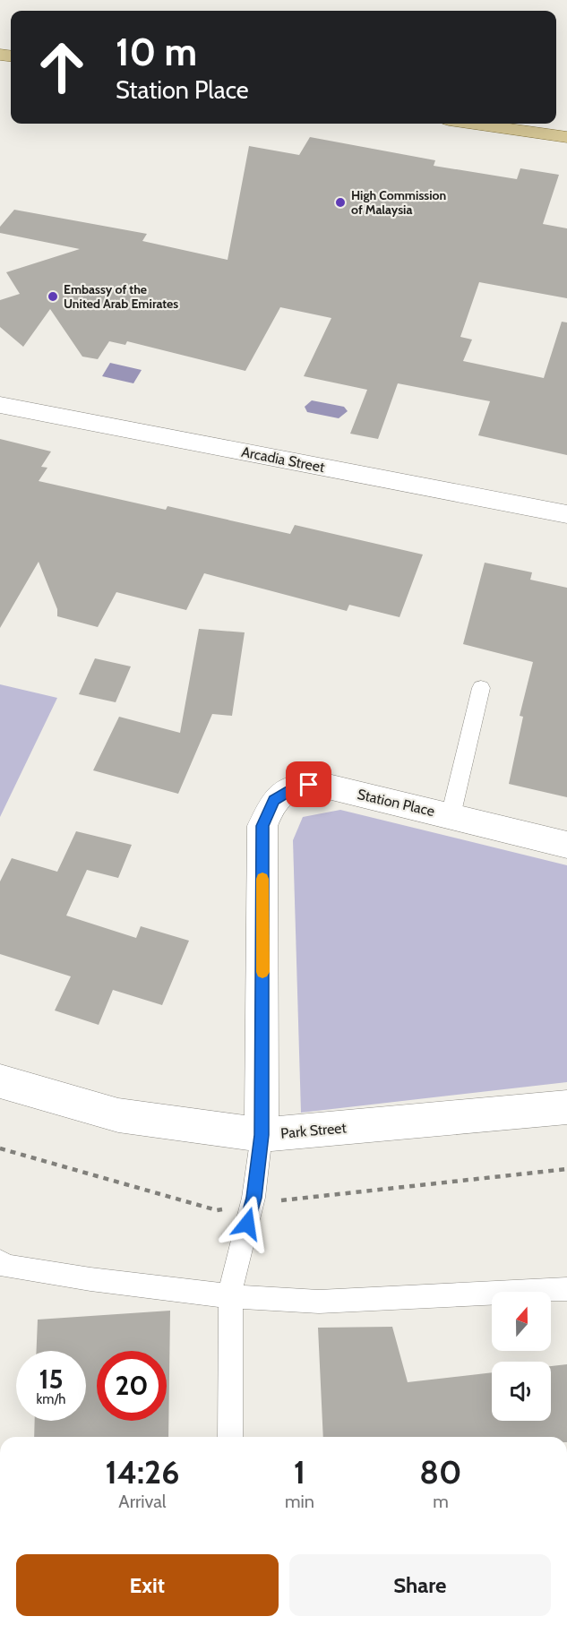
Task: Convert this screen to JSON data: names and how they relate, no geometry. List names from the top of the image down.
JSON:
{
  "streets": {
    "street": ["Arcadia Street", "Station Place", "Park Street"]
  },
  "crossings": [
    ["Station Place", "Park Street"]
  ],
  "places": ["High Commission of Malaysia", "Embassy of the United Arab Emirates"],
  "north": "top",
  "page": {
    "turn": ["10 m", "Station Place"],
    "speed": "15 km/h",
    "limit": "20",
    "eta": [
      "14:26",
      "Arrival",
      "1",
      "min",
      "80",
      "m"
    ],
    "buttons": ["Exit", "Share"]
  }
}
